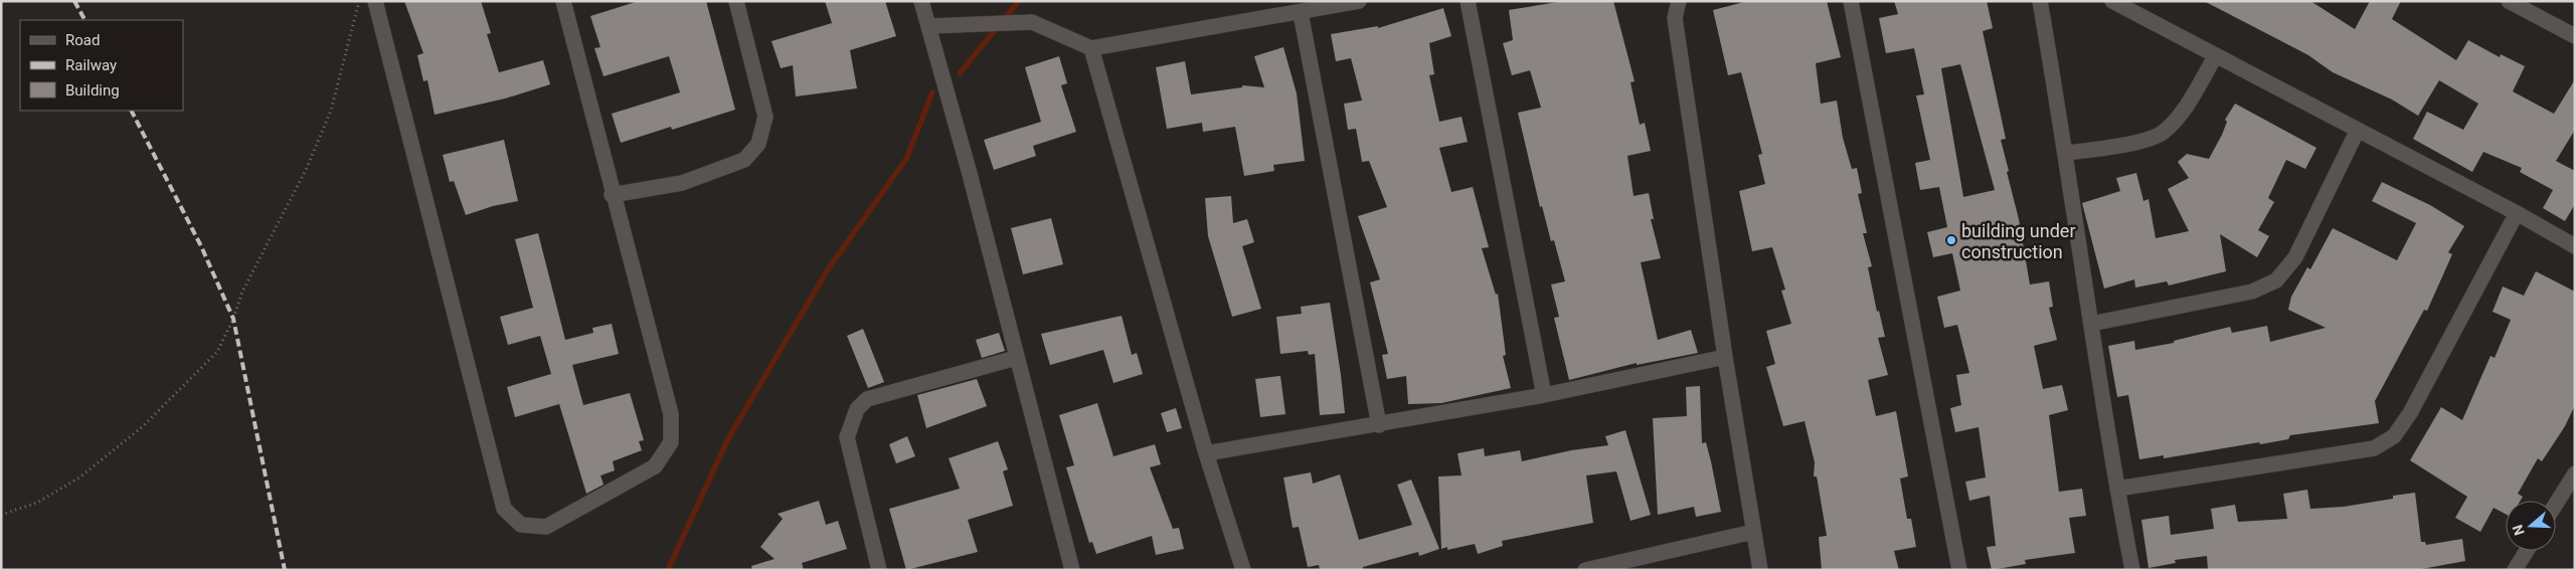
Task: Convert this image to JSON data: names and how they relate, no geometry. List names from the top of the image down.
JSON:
{
  "places": ["building under construction"],
  "legend": ["Road", "Railway", "Building"],
  "north": "left"
}
